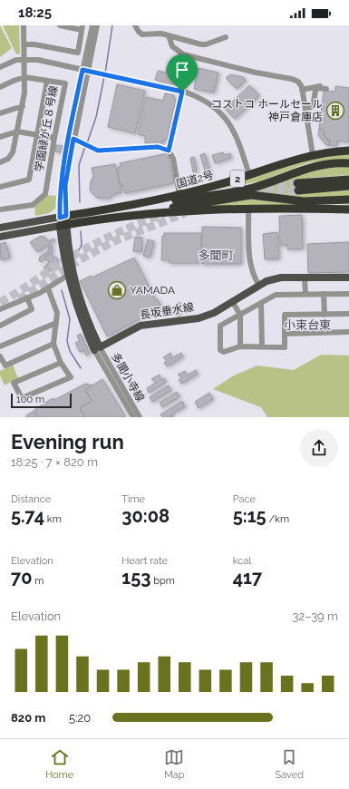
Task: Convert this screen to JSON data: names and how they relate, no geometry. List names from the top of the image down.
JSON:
{
  "streets": {
    "highway": ["2", "国道2号"],
    "main road": ["長坂垂水線"],
    "street": ["学園緑が丘８号線", "多聞小寺線"]
  },
  "crossings": [
    ["長坂垂水線", "多聞小寺線"]
  ],
  "districts": ["多聞町", "小束台東"],
  "places": {
    "building": ["コストコ ホールセール 神戸倉庫店"],
    "shop": ["YAMADA"]
  },
  "scale_bar": "100 m",
  "page": {
    "status": "18:25",
    "scale": "100 m",
    "heading": ["Evening run", "18:25 · 7 × 820 m"],
    "stats": [
      ["Distance", "5.74 km"],
      ["Time", "30:08"],
      ["Pace", "5:15 /km"],
      ["Elevation", "70 m"],
      ["Heart rate", "153 bpm"],
      ["kcal", "417"]
    ],
    "chart": ["Elevation", "32–39 m"],
    "list": [
      {
        "name": "820 m",
        "note": "5:20"
      }
    ],
    "tabs": ["Home", "Map", "Saved"]
  }
}
